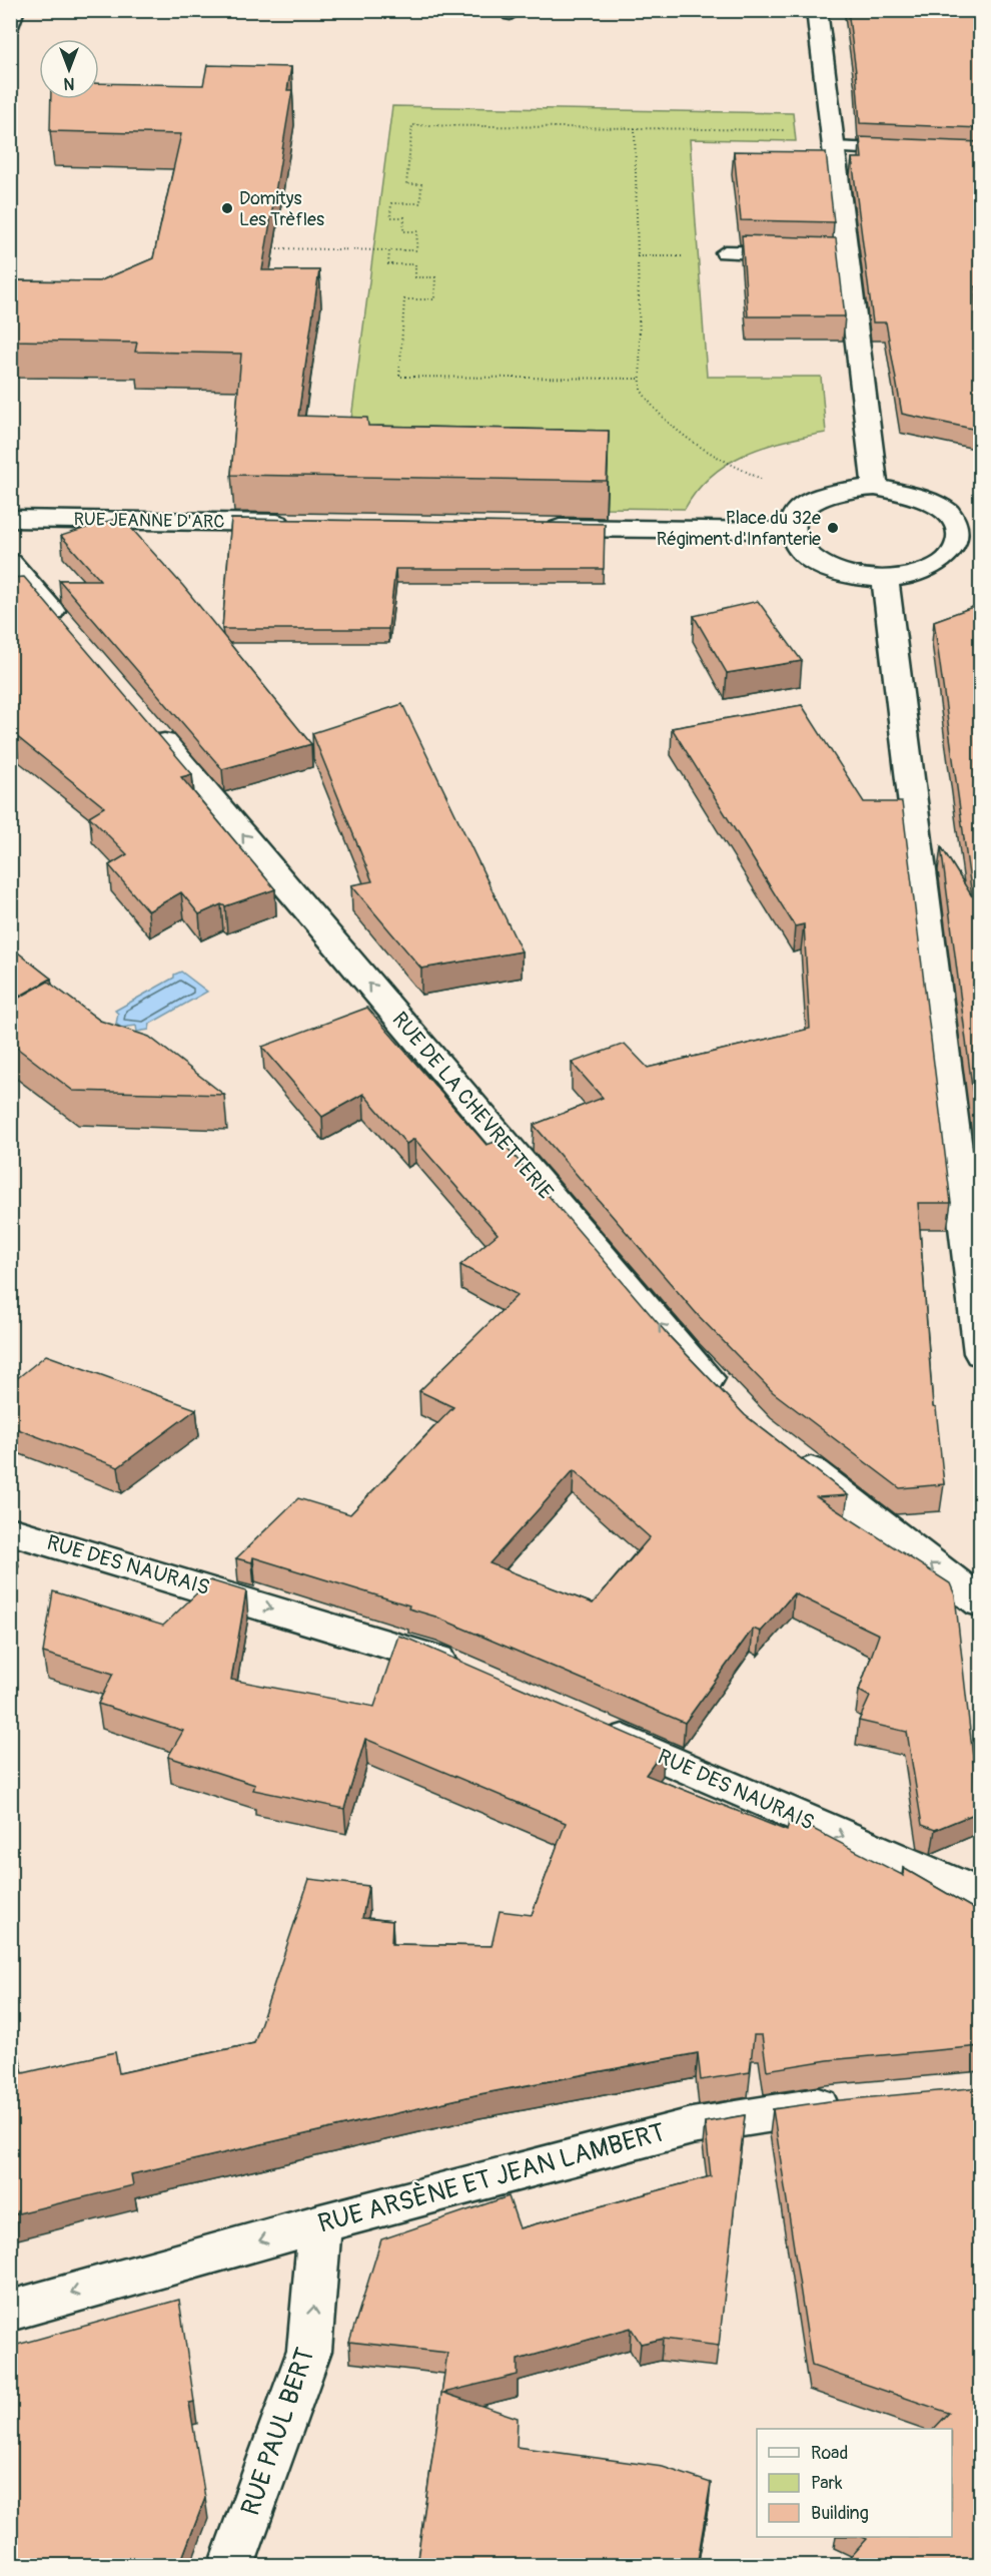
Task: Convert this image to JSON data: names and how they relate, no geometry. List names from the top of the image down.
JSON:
{
  "streets": {
    "street": [
      "RUE JEANNE D'ARC",
      "RUE DE LA CHEVRETTERIE",
      "RUE DES NAURAIS",
      "RUE ARSÈNE ET JEAN LAMBERT",
      "RUE PAUL BERT"
    ]
  },
  "crossings": [
    ["RUE ARSÈNE ET JEAN LAMBERT", "RUE PAUL BERT"]
  ],
  "one_way": [
    "RUE DE LA CHEVRETTERIE",
    "RUE DES NAURAIS",
    "RUE ARSÈNE ET JEAN LAMBERT",
    "RUE PAUL BERT"
  ],
  "places": ["Domitys Les Trèfles", "Place du 32e Régiment d'Infanterie"],
  "legend": ["Road", "Park", "Building"],
  "north": "bottom"
}
